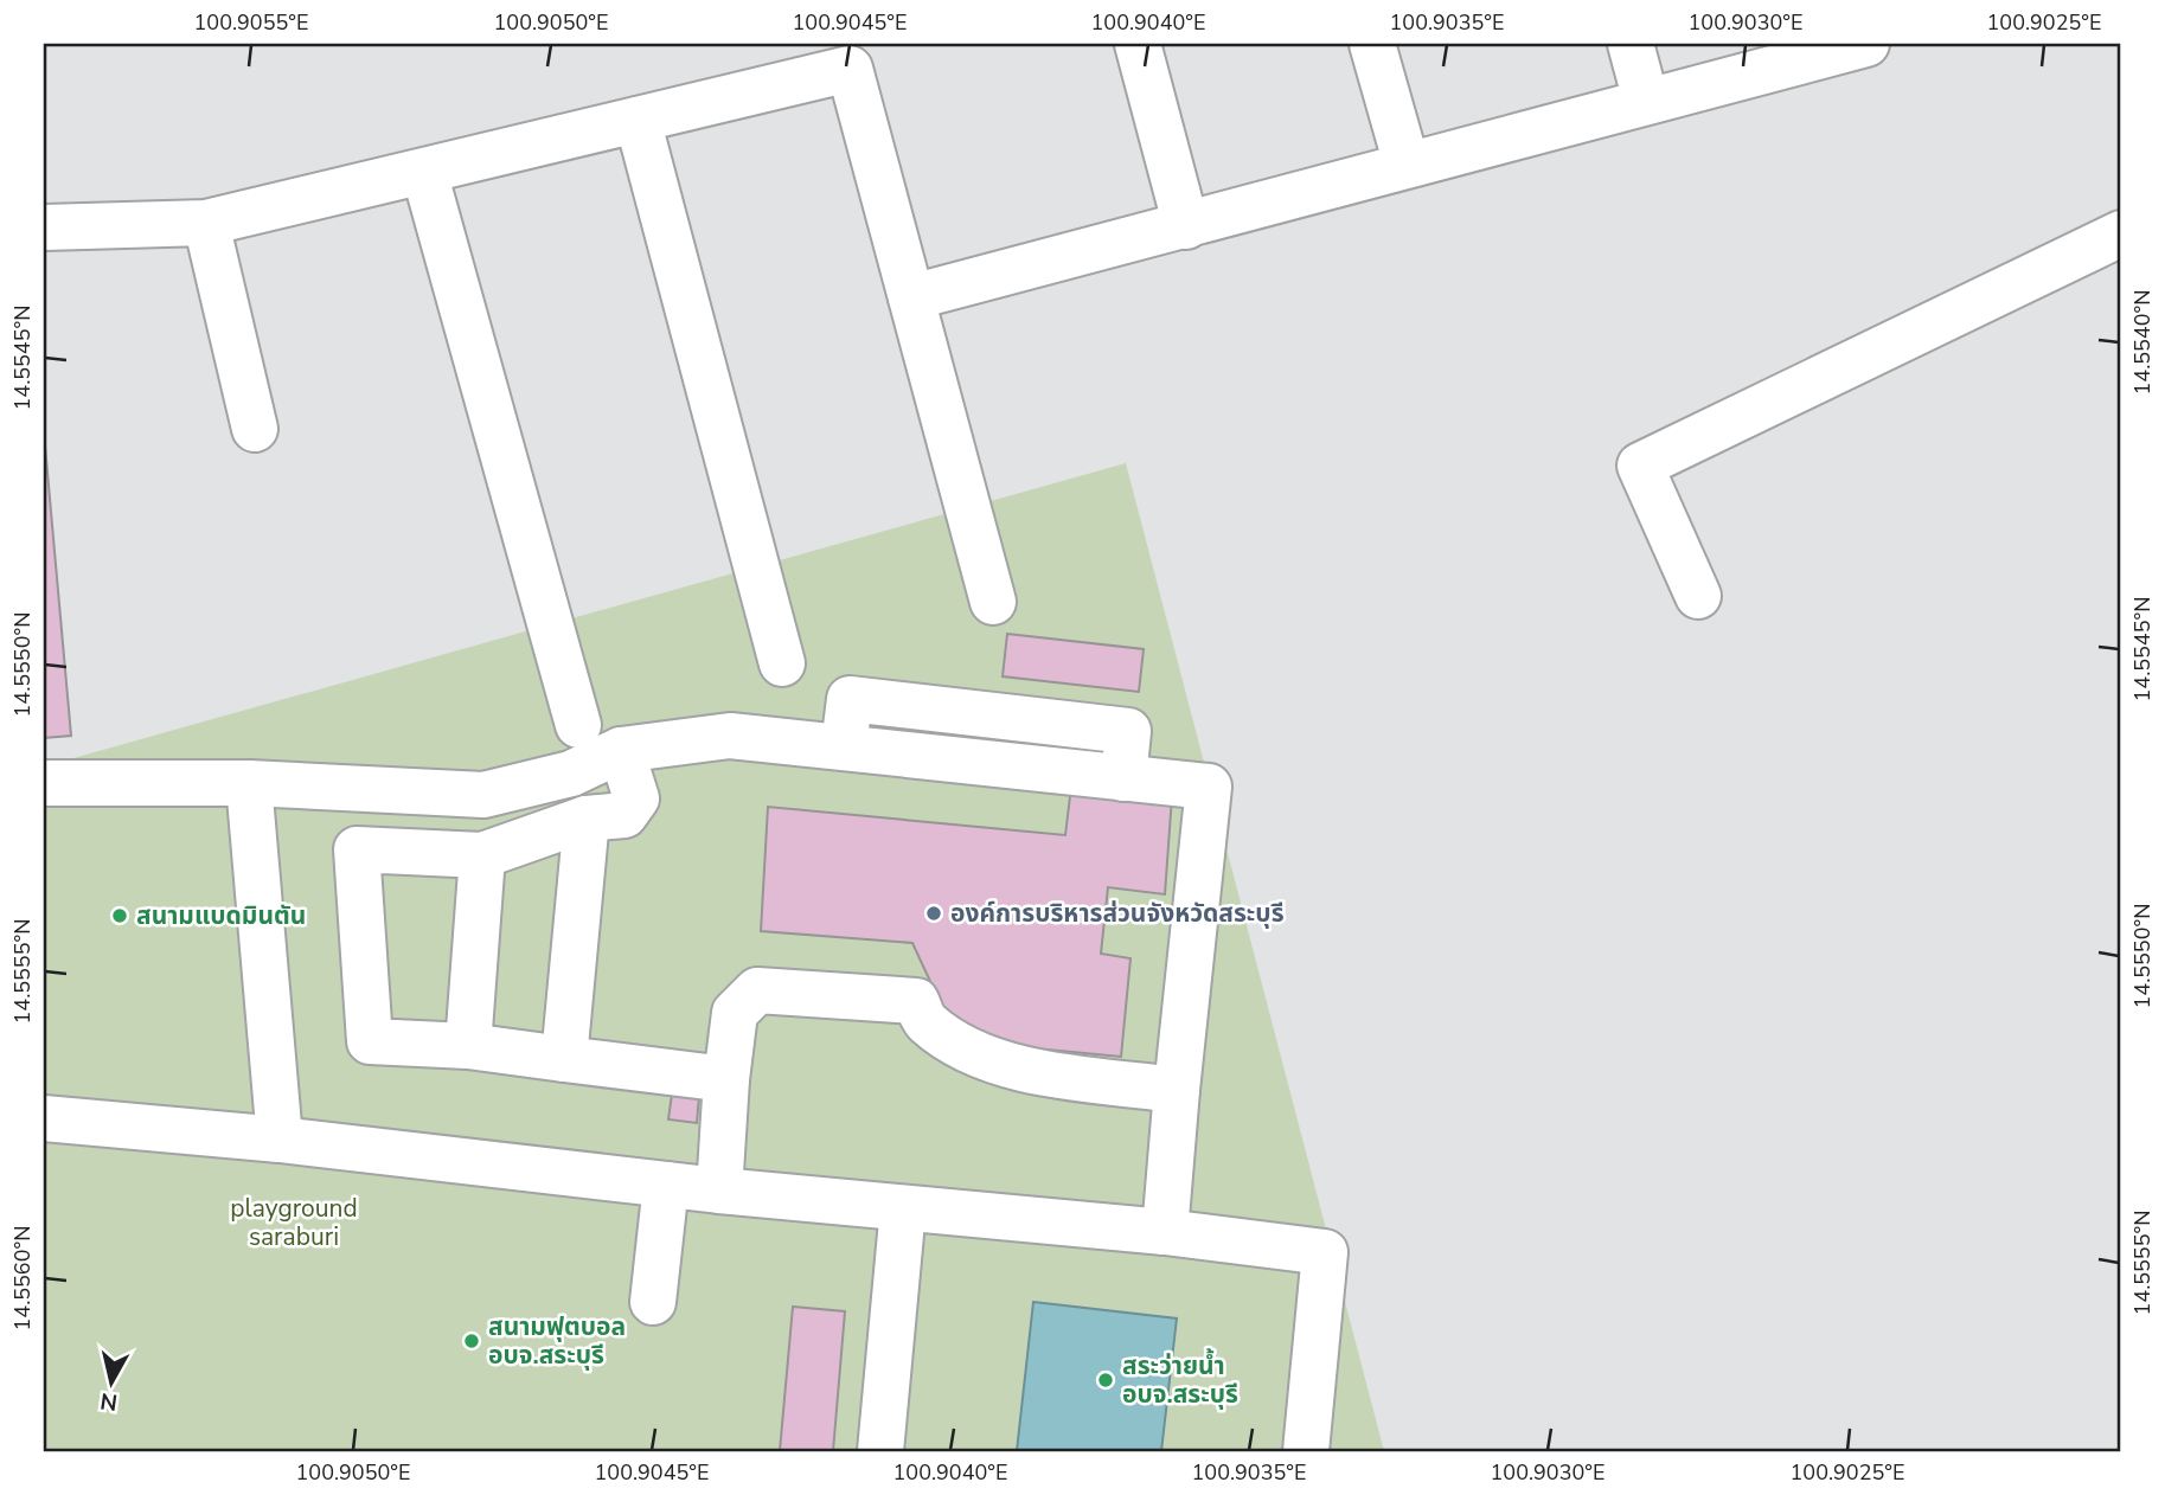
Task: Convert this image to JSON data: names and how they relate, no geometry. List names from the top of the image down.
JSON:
{
  "parks": ["playground saraburi"],
  "places": [
    "องค์การบริหารส่วนจังหวัดสระบุรี",
    "สนามแบดมินตัน",
    "สนามฟุตบอล อบจ.สระบุรี",
    "สระว่ายน้ำ อบจ.สระบุรี"
  ],
  "north": "bottom",
  "coordinates": [
    "100.9055°E",
    "100.9050°E",
    "100.9045°E",
    "100.9040°E",
    "100.9035°E",
    "100.9030°E",
    "100.9025°E",
    "14.5540°N",
    "14.5545°N",
    "14.5550°N",
    "14.5555°N",
    "14.5560°N"
  ]
}
